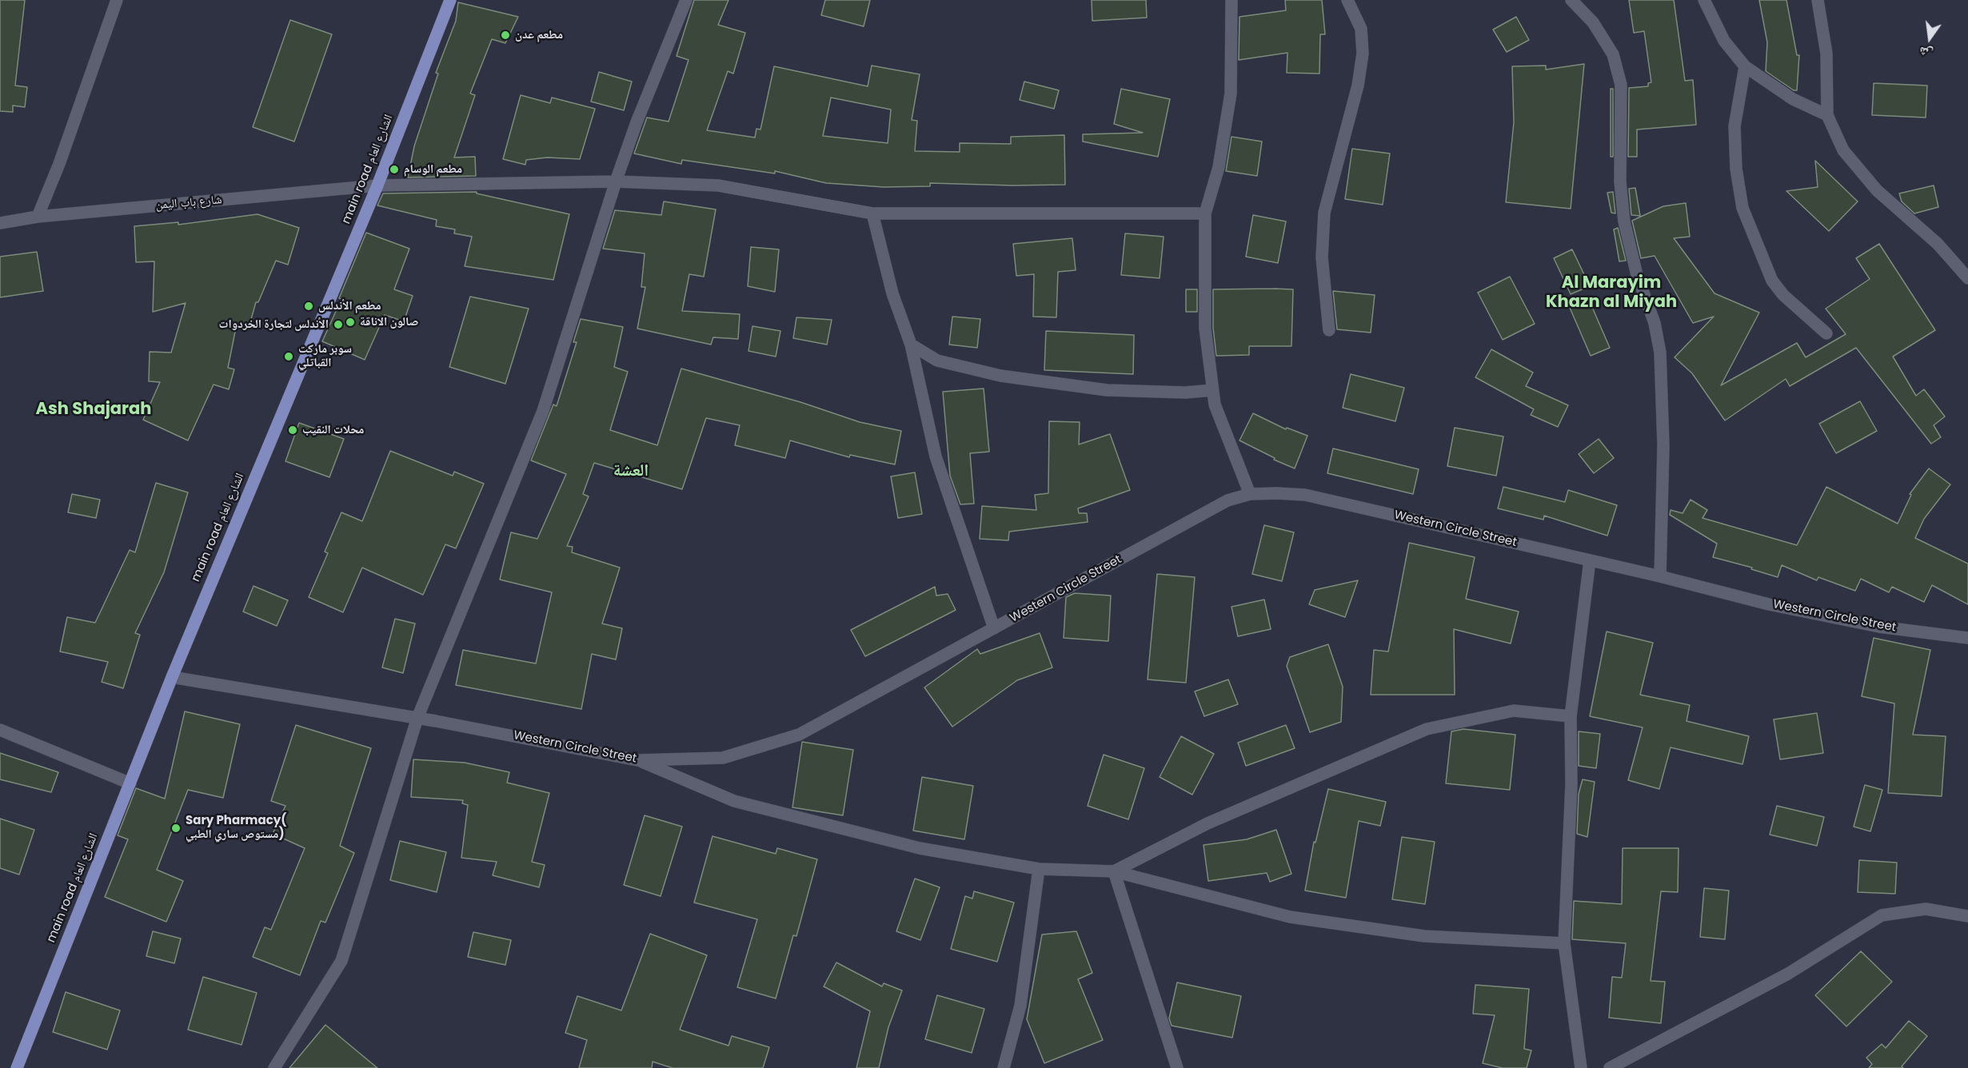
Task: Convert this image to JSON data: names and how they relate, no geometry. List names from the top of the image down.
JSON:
{
  "streets": {
    "main road": ["main road الشارع العام"],
    "street": ["شارع باب اليمن", "Western Circle Street"]
  },
  "crossings": [
    ["main road الشارع العام", "شارع باب اليمن"],
    ["main road الشارع العام", "Western Circle Street"]
  ],
  "districts": ["Al Marayim Khazn al Miyah", "Ash Shajarah", "العشة"],
  "places": [
    "مطعم عدن",
    "مطعم الوسام",
    "مطعم الأندلس",
    "صالون الاناقة",
    "الأندلس لتجارة الخردوات",
    "سوبر ماركت القباتلي",
    "محلات النقيب",
    "Sary Pharmacy( مستوص ساري الطبي)"
  ],
  "north": "bottom"
}
